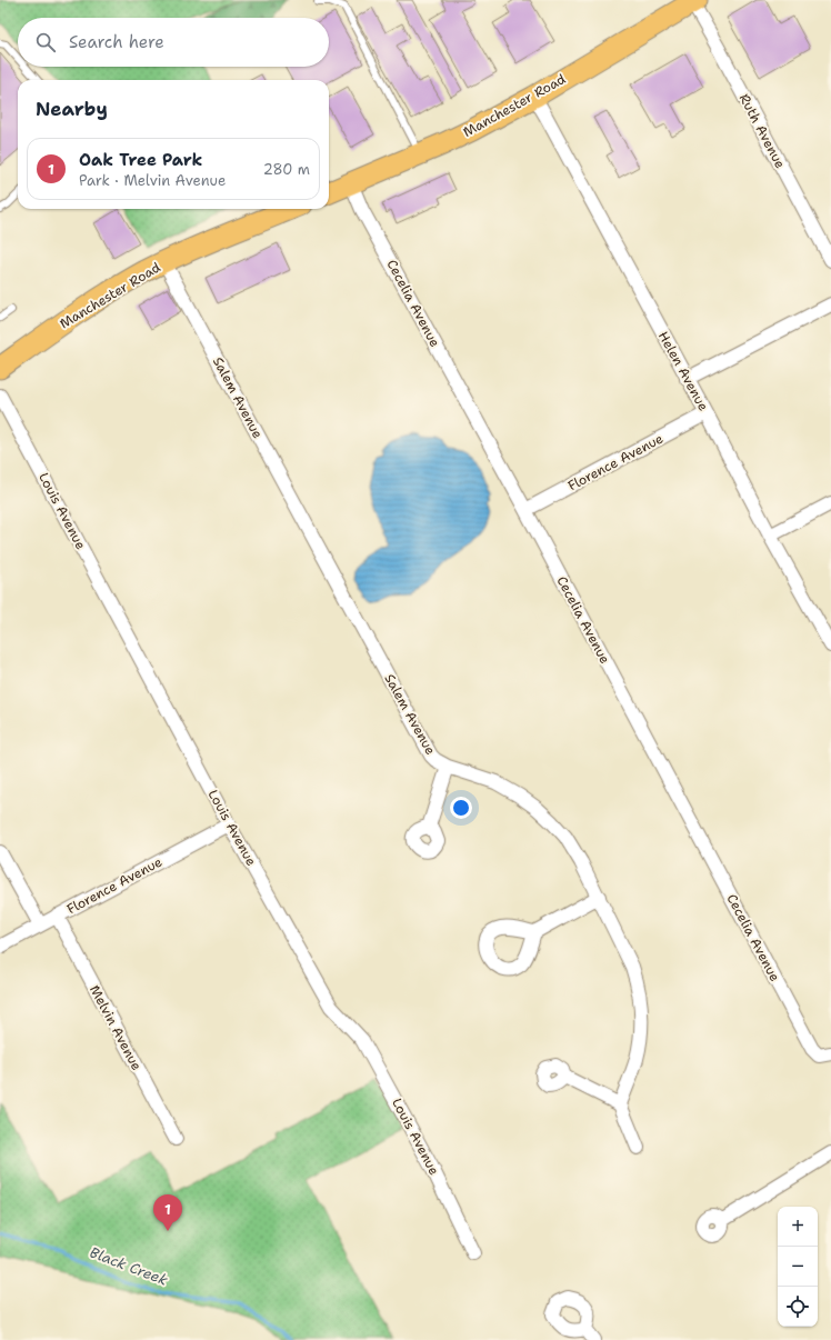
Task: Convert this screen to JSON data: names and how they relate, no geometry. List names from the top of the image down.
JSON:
{
  "streets": {
    "main road": ["Manchester Road"],
    "street": [
      "Ruth Avenue",
      "Cecelia Avenue",
      "Helen Avenue",
      "Salem Avenue",
      "Florence Avenue",
      "Louis Avenue",
      "Melvin Avenue"
    ]
  },
  "crossings": [
    ["Manchester Road", "Ruth Avenue"],
    ["Manchester Road", "Cecelia Avenue"],
    ["Manchester Road", "Helen Avenue"],
    ["Manchester Road", "Salem Avenue"],
    ["Cecelia Avenue", "Florence Avenue"],
    ["Helen Avenue", "Florence Avenue"],
    ["Florence Avenue", "Louis Avenue"],
    ["Florence Avenue", "Melvin Avenue"]
  ],
  "water": ["Black Creek"],
  "page": {
    "search": "Search here",
    "heading": "Nearby",
    "list": [
      {
        "mark": "1",
        "name": "Oak Tree Park",
        "note": "Park · Melvin Avenue",
        "value": "280 m"
      }
    ],
    "pins": "1",
    "map_buttons": ["+", "−"]
  }
}
